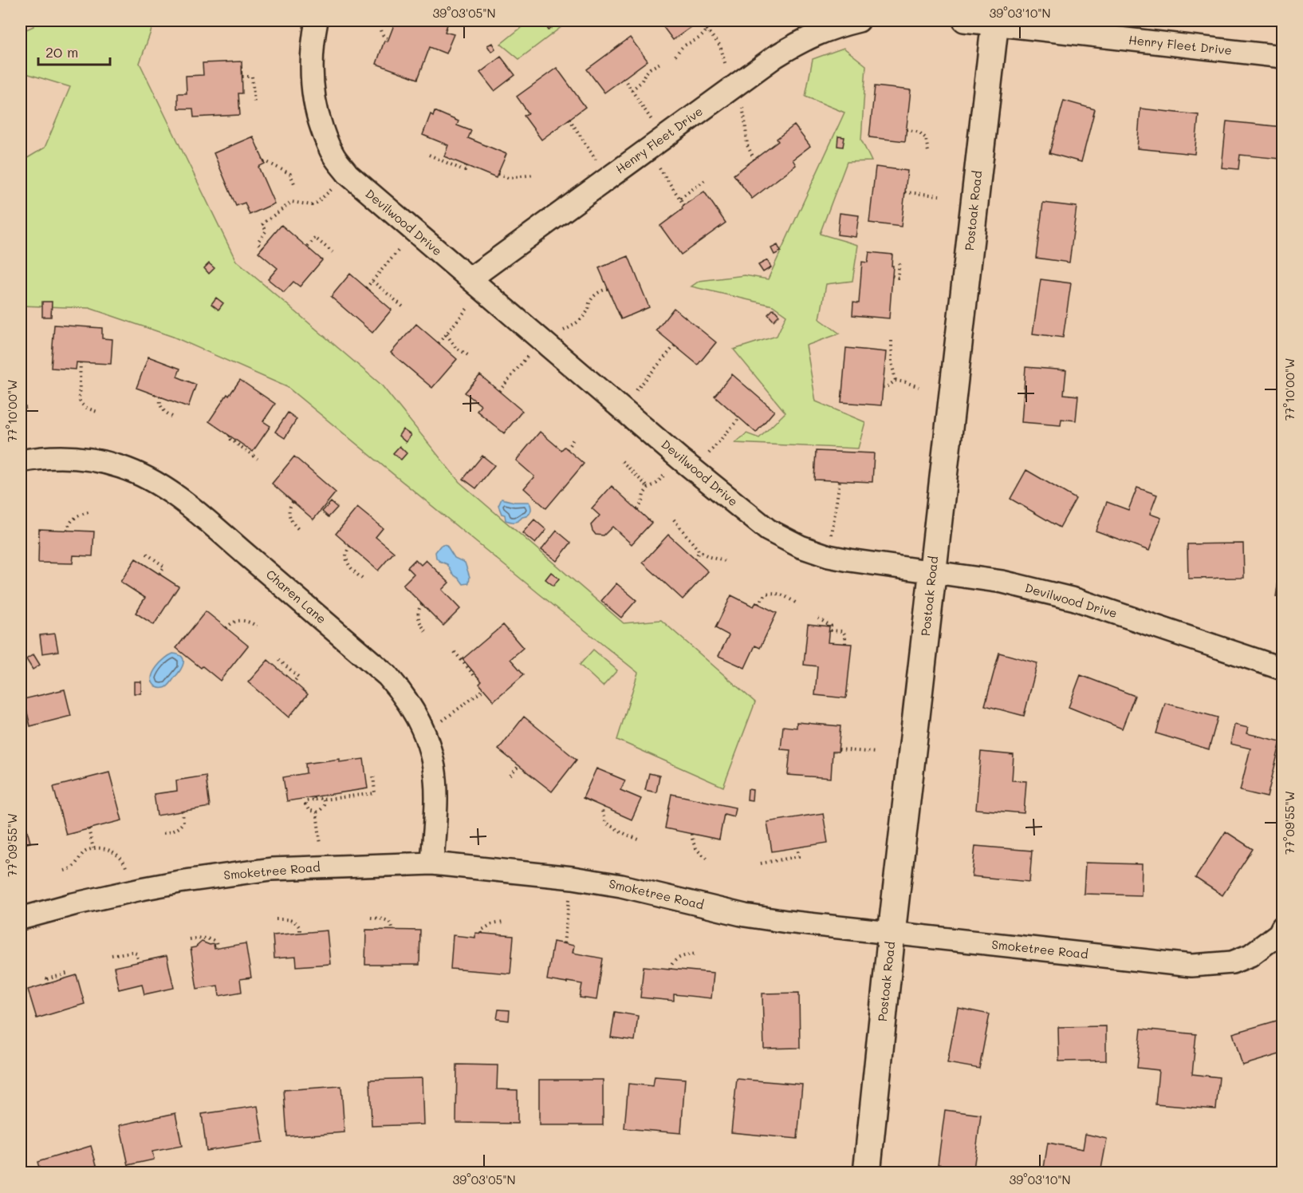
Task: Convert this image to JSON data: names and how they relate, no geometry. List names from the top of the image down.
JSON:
{
  "streets": {
    "street": [
      "Henry Fleet Drive",
      "Postoak Road",
      "Devilwood Drive",
      "Charen Lane",
      "Smoketree Road"
    ]
  },
  "crossings": [
    ["Henry Fleet Drive", "Postoak Road"],
    ["Henry Fleet Drive", "Devilwood Drive"],
    ["Postoak Road", "Devilwood Drive"],
    ["Postoak Road", "Smoketree Road"],
    ["Charen Lane", "Smoketree Road"]
  ],
  "scale_bar": "20 m",
  "coordinates": [
    "39°03'05\"N",
    "39°03'10\"N",
    "77°10'00\"W",
    "77°09'55\"W"
  ]
}
